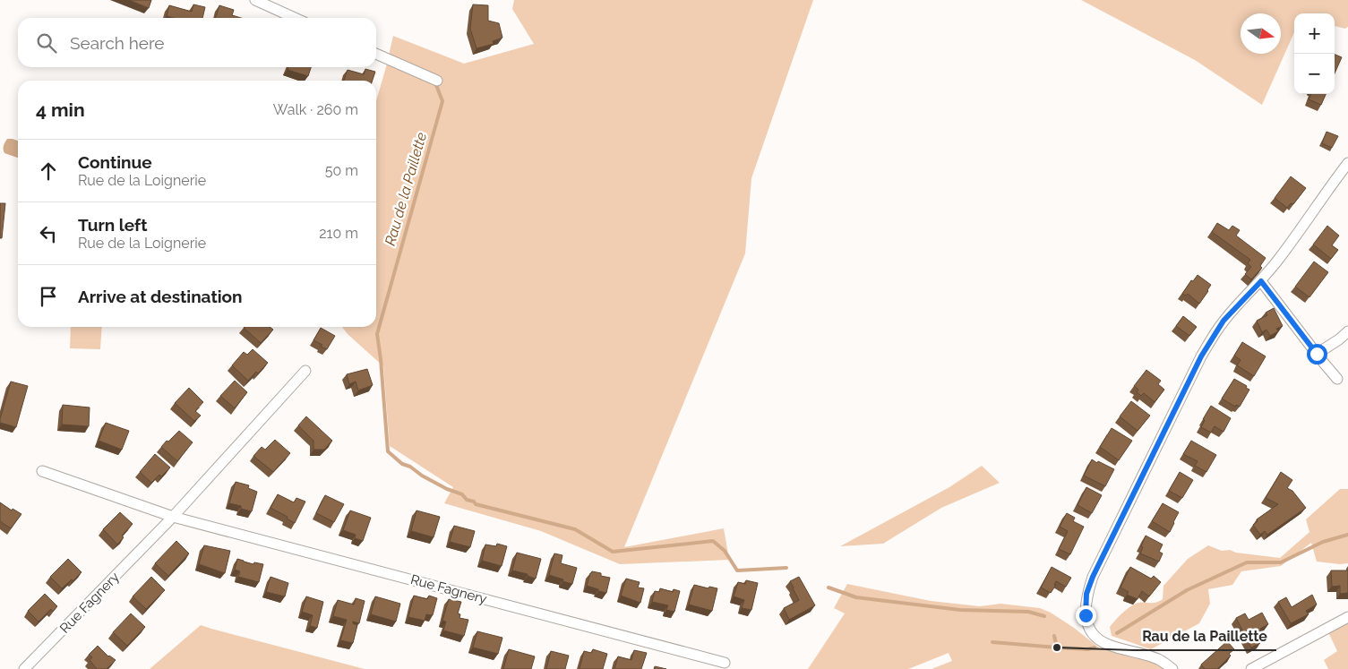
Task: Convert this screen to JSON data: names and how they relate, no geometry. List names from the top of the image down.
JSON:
{
  "streets": {
    "street": ["Rue Fagnery"]
  },
  "water": ["Rau de la Paillette"],
  "places": ["Rau de la Paillette"],
  "north": "right",
  "page": {
    "map_buttons": ["+", "−"],
    "search": "Search here",
    "heading": ["4 min", "Walk · 260 m"],
    "list": [
      ["Continue", "Rue de la Loignerie", "50 m"],
      ["Turn left", "Rue de la Loignerie", "210 m"],
      "Arrive at destination"
    ]
  }
}
